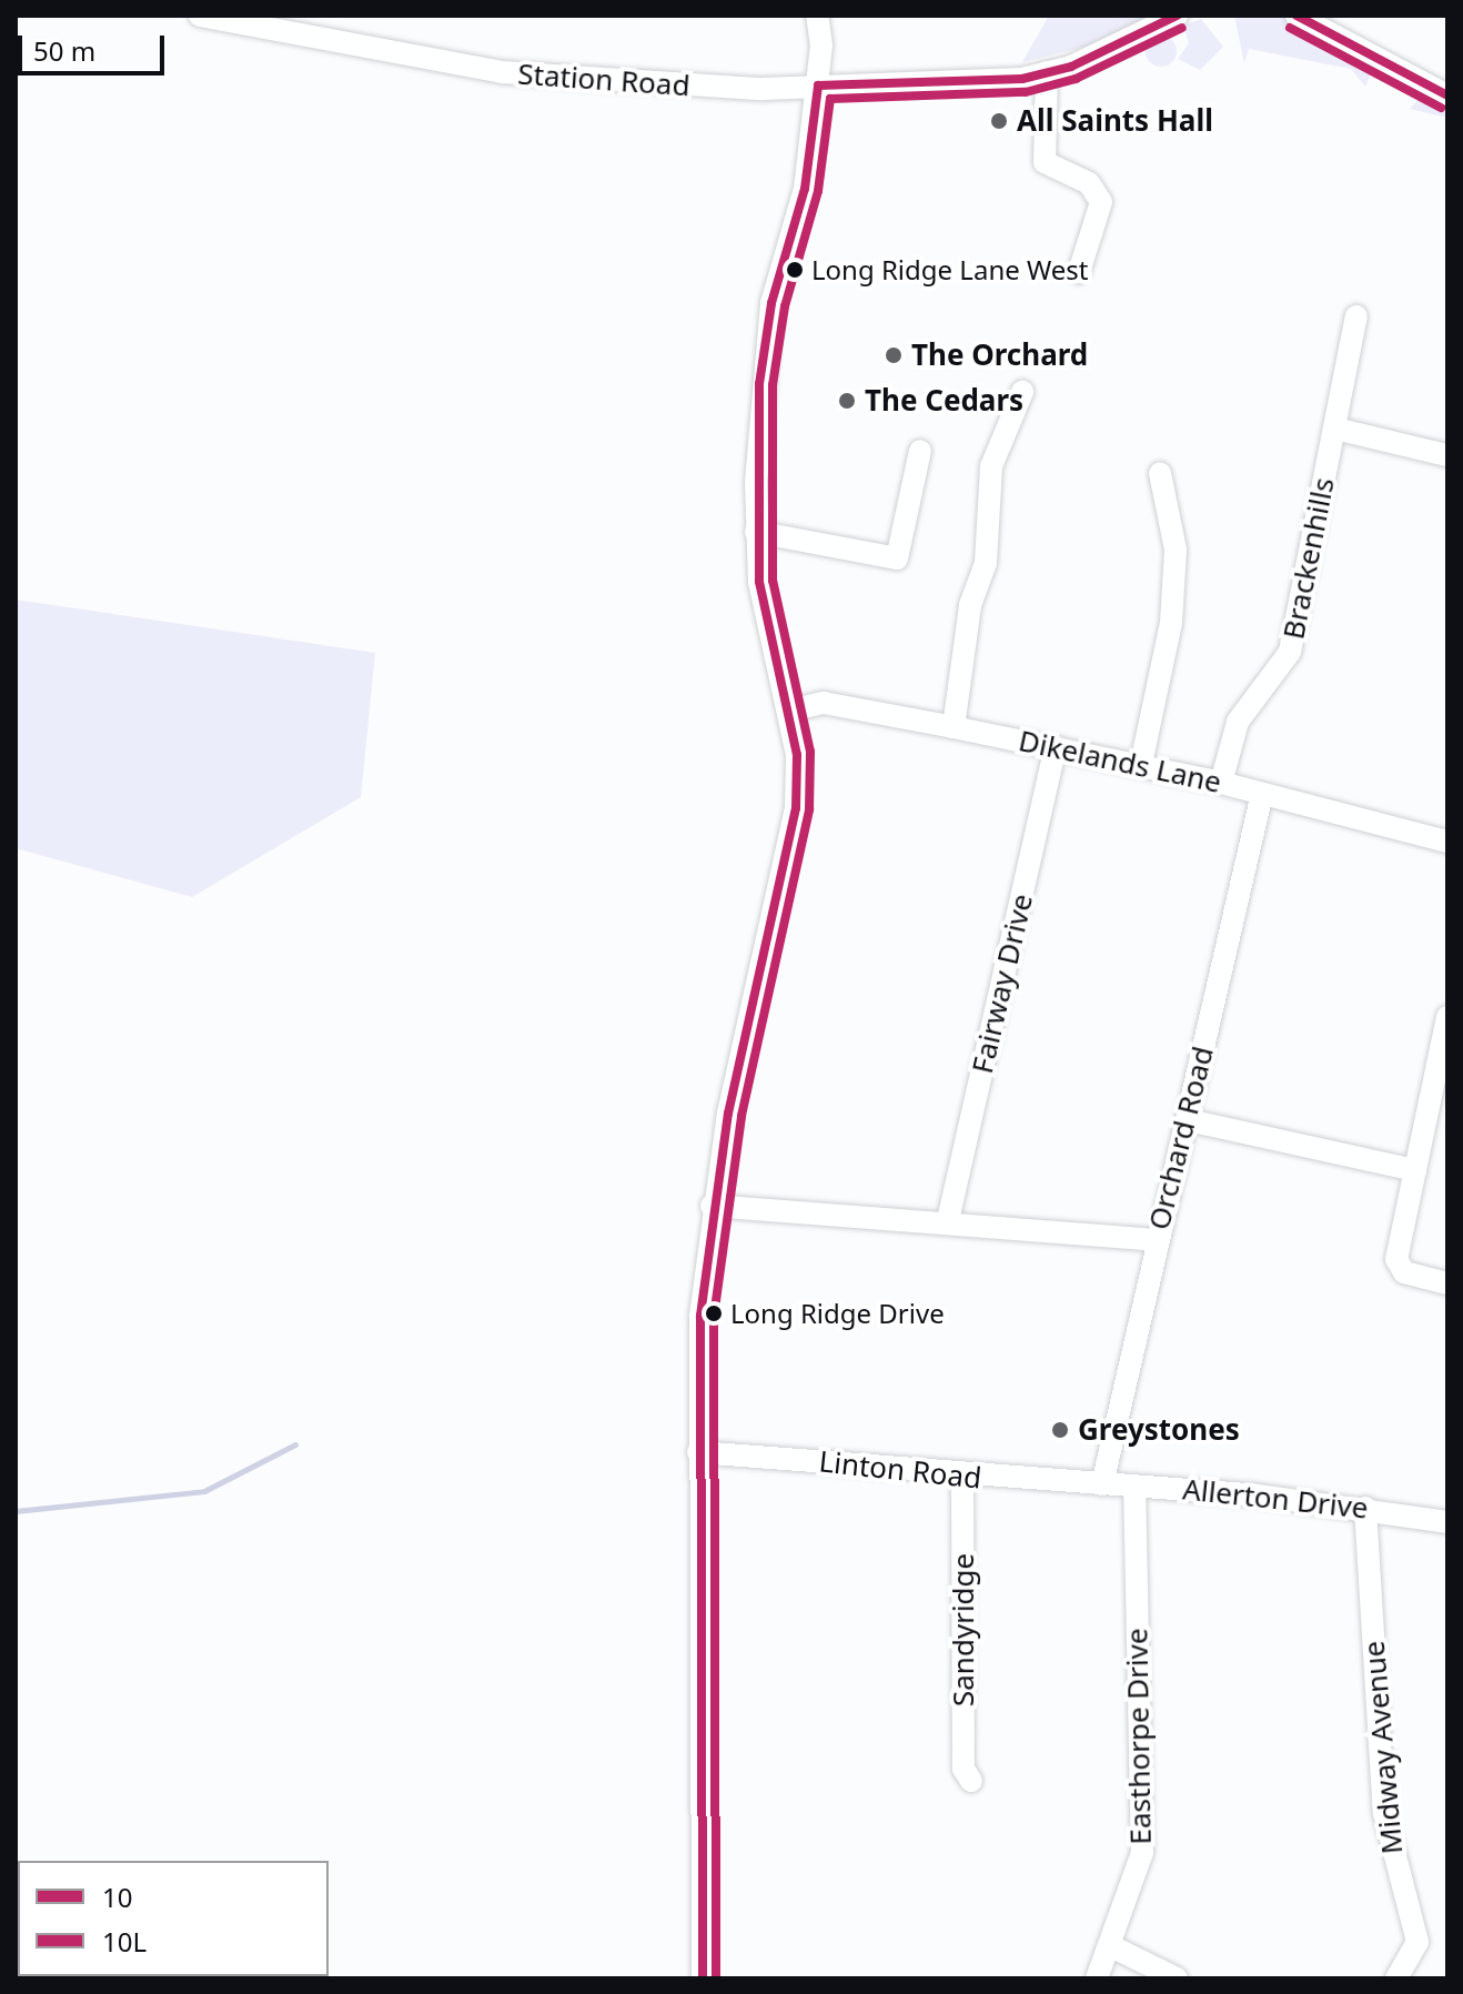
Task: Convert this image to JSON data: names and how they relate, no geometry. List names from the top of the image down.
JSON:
{
  "streets": {
    "street": [
      "Station Road",
      "Brackenhills",
      "Dikelands Lane",
      "Fairway Drive",
      "Orchard Road",
      "Linton Road",
      "Allerton Drive",
      "Sandyridge",
      "Easthorpe Drive",
      "Midway Avenue"
    ]
  },
  "crossings": [
    ["Brackenhills", "Dikelands Lane"],
    ["Dikelands Lane", "Fairway Drive"],
    ["Dikelands Lane", "Orchard Road"],
    ["Orchard Road", "Linton Road"],
    ["Orchard Road", "Allerton Drive"],
    ["Linton Road", "Allerton Drive"],
    ["Linton Road", "Sandyridge"],
    ["Allerton Drive", "Easthorpe Drive"],
    ["Allerton Drive", "Midway Avenue"]
  ],
  "places": [
    "All Saints Hall",
    "Long Ridge Lane West",
    "The Orchard",
    "The Cedars",
    "Long Ridge Drive",
    "Greystones"
  ],
  "lines": ["transit line 10", "transit line 10L"],
  "legend": ["10", "10L"],
  "scale_bar": "50 m"
}
